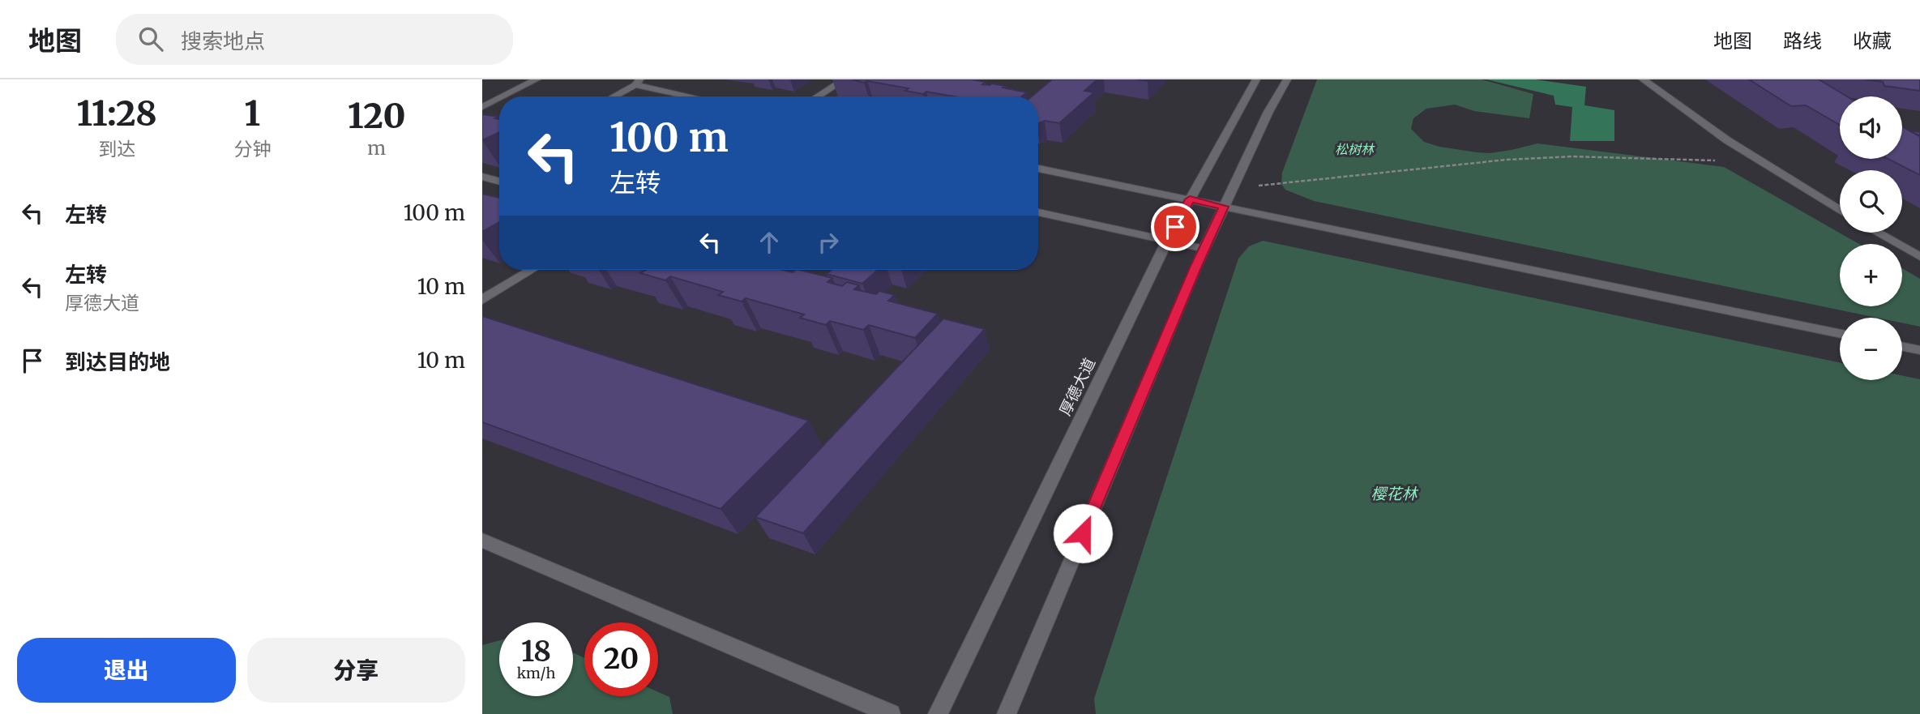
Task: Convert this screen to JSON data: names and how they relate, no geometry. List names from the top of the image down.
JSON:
{
  "streets": {
    "lane": ["厚德大道"]
  },
  "parks": ["松树林", "樱花林"],
  "page": {
    "header": "地图",
    "search": "搜索地点",
    "nav": ["地图", "路线", "收藏"],
    "eta": [
      "11:28",
      "到达",
      "1",
      "分钟",
      "120",
      "m"
    ],
    "map_buttons": ["+", "−"],
    "turn": ["100 m", "左转"],
    "list": [
      {
        "name": "左转",
        "value": "100 m"
      },
      {
        "name": "左转",
        "note": "厚德大道",
        "value": "10 m"
      },
      {
        "name": "到达目的地",
        "value": "10 m"
      }
    ],
    "speed": "18 km/h",
    "limit": "20",
    "buttons": ["退出", "分享"]
  }
}
